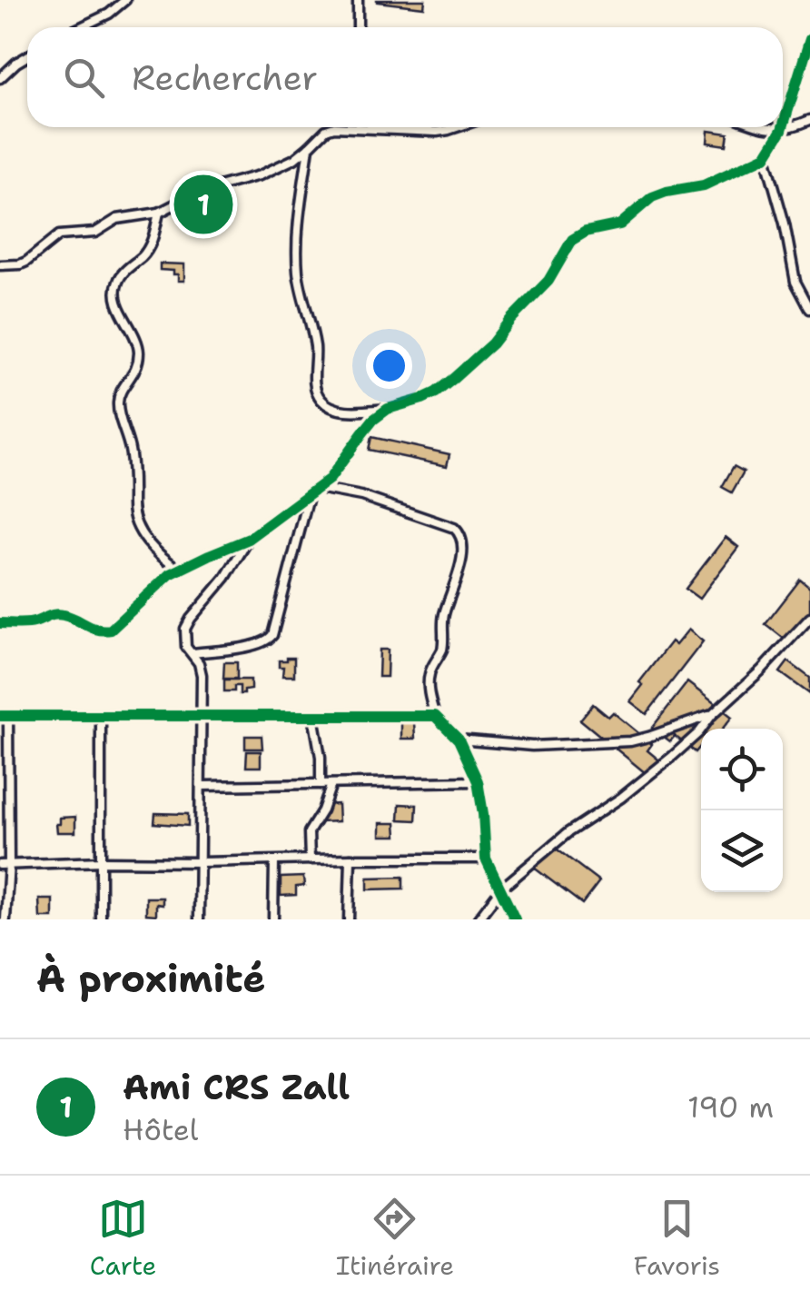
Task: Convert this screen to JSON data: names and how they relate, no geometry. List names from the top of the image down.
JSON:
{
  "page": {
    "search": "Rechercher",
    "pins": "1",
    "heading": "À proximité",
    "list": [
      {
        "mark": "1",
        "name": "Ami CRS Zall",
        "note": "Hôtel",
        "value": "190 m"
      }
    ],
    "nav": ["Carte", "Itinéraire", "Favoris"]
  }
}
